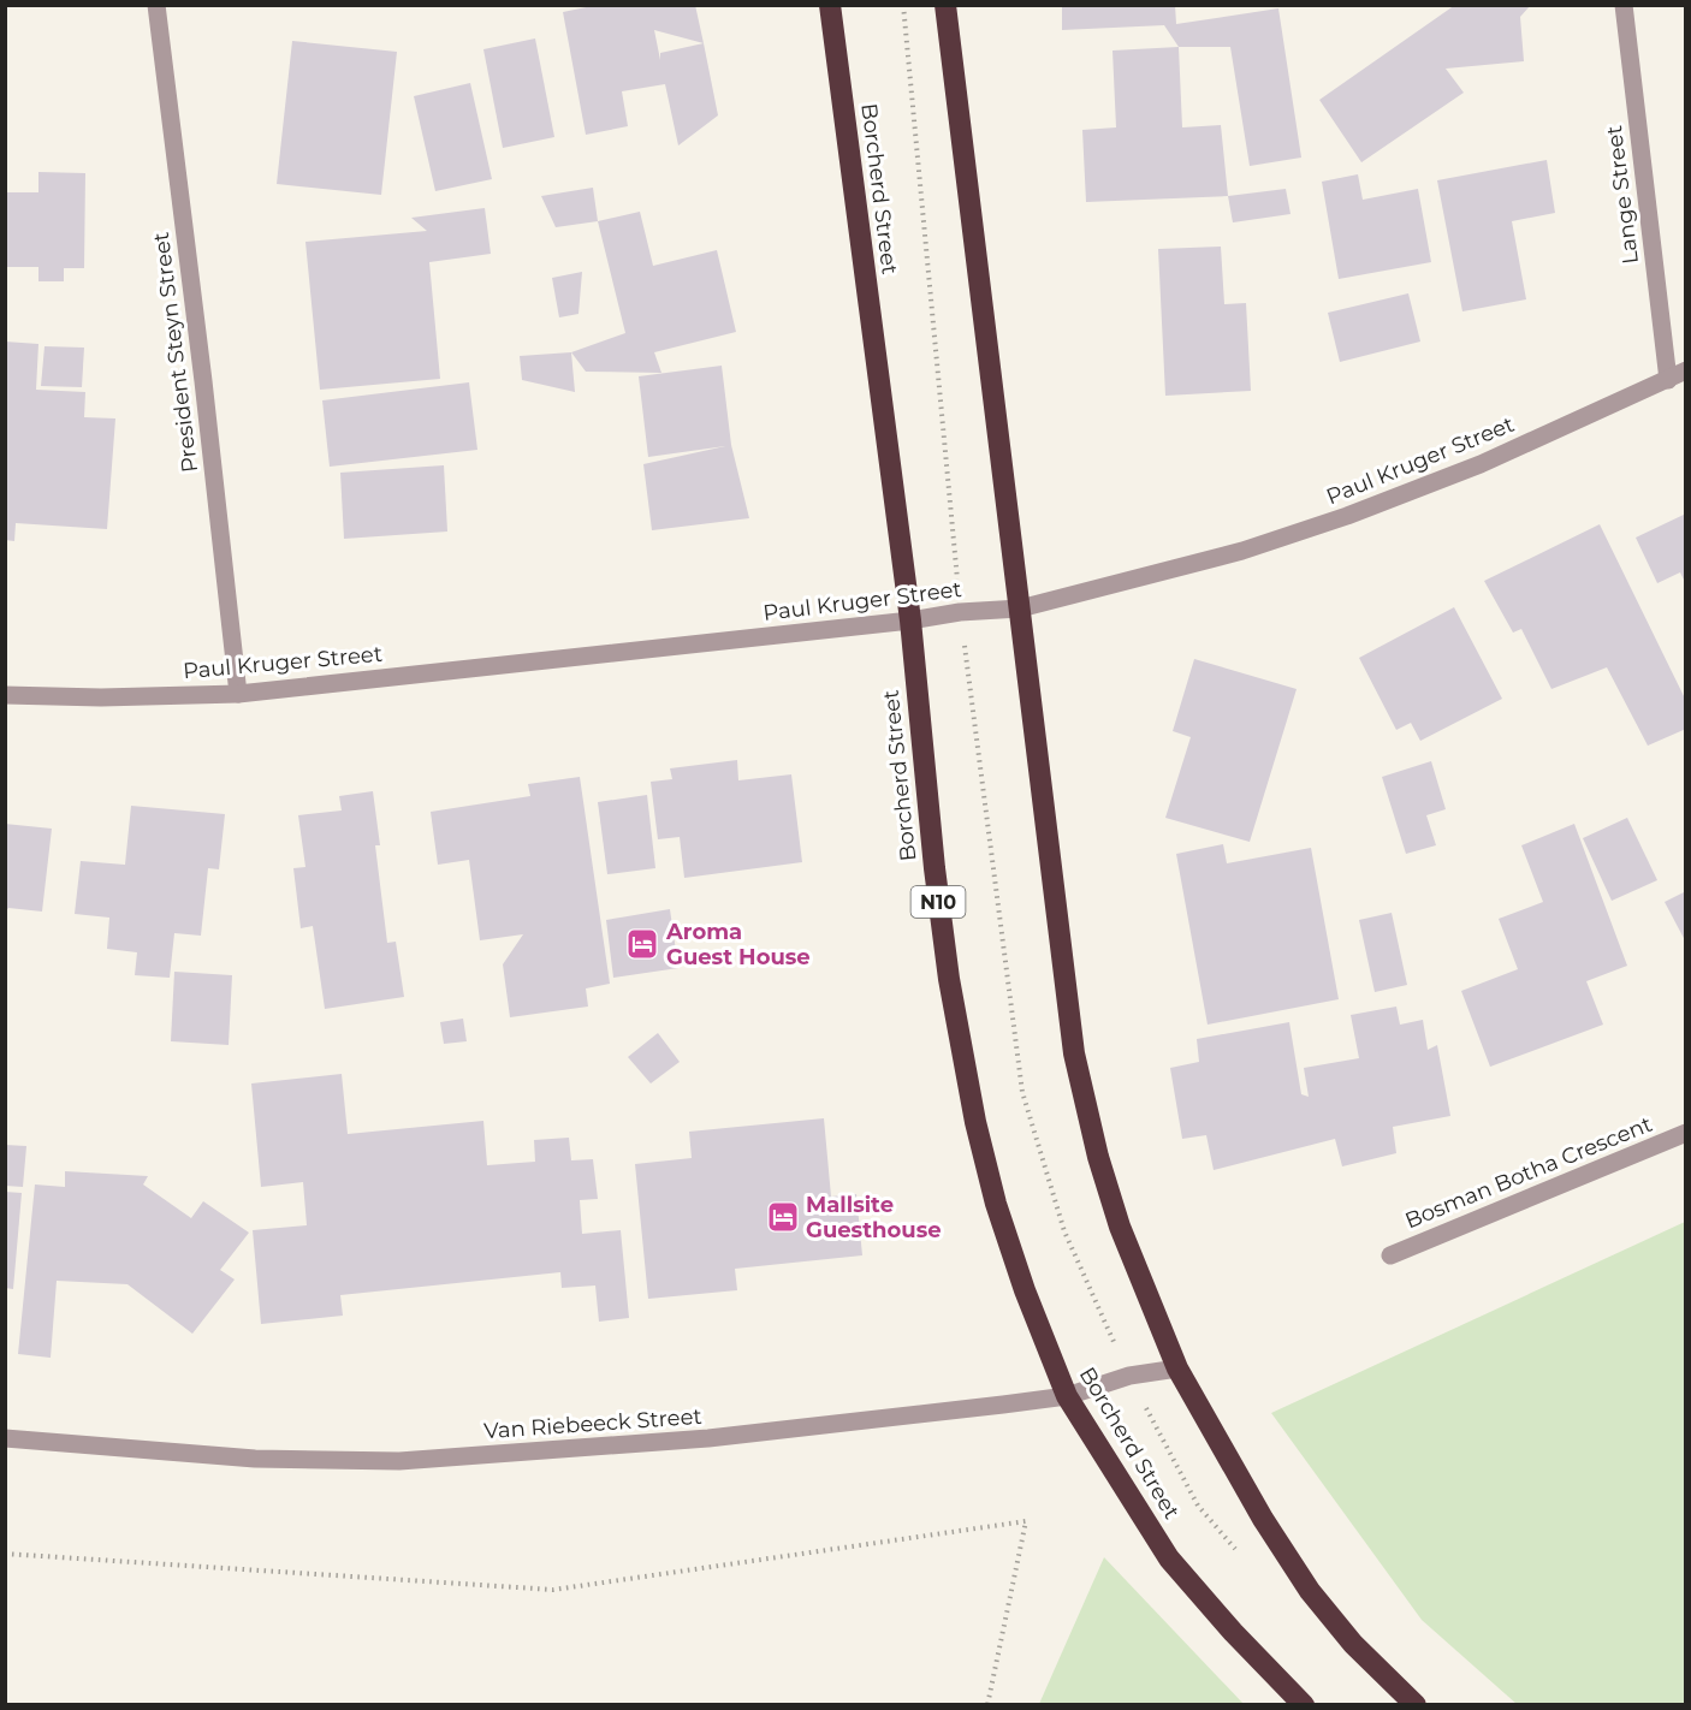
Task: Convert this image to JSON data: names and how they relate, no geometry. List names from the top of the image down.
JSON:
{
  "streets": {
    "highway": ["Borcherd Street", "N10"],
    "street": [
      "Lange Street",
      "President Steyn Street",
      "Paul Kruger Street",
      "Bosman Botha Crescent",
      "Van Riebeeck Street"
    ]
  },
  "crossings": [
    ["Borcherd Street", "Paul Kruger Street"],
    ["Borcherd Street", "Van Riebeeck Street"],
    ["Lange Street", "Paul Kruger Street"],
    ["President Steyn Street", "Paul Kruger Street"]
  ],
  "places": {
    "hotel": ["Aroma Guest House", "Mallsite Guesthouse"]
  }
}
